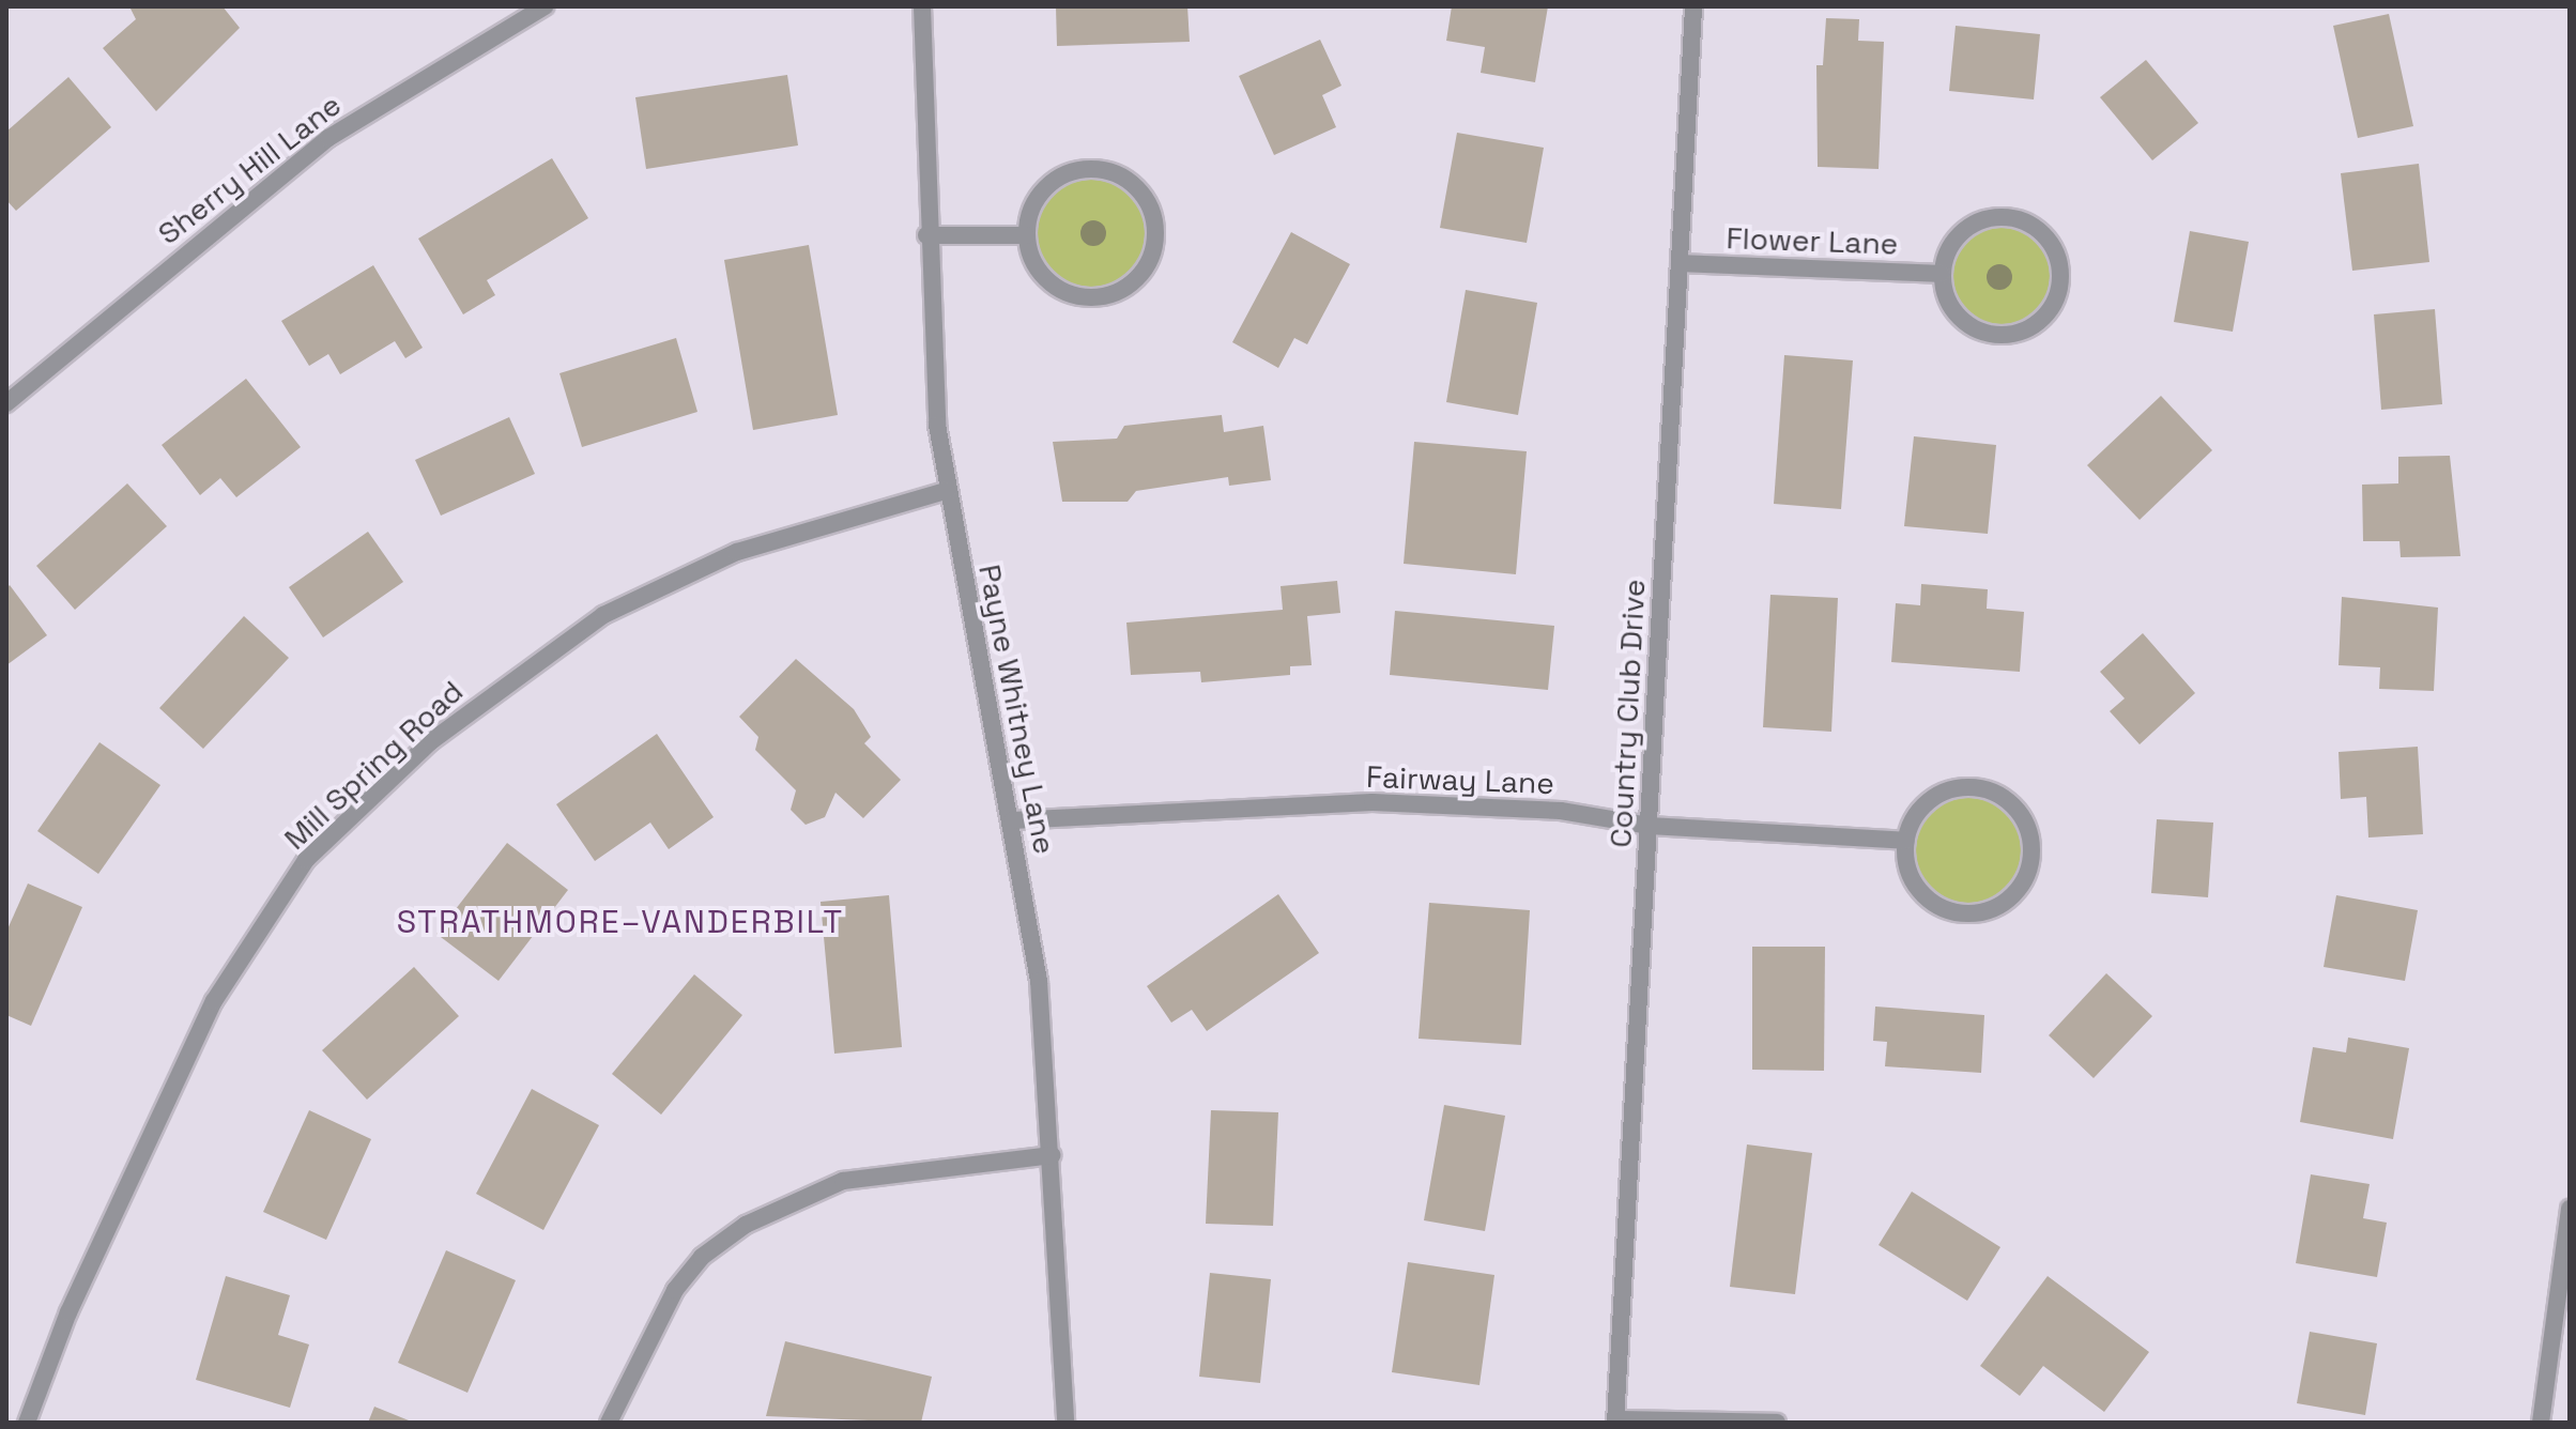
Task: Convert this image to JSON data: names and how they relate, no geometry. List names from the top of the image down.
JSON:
{
  "streets": {
    "street": [
      "Sherry Hill Lane",
      "Flower Lane",
      "Payne Whitney Lane",
      "Country Club Drive",
      "Mill Spring Road",
      "Fairway Lane"
    ]
  },
  "crossings": [
    ["Flower Lane", "Country Club Drive"],
    ["Payne Whitney Lane", "Mill Spring Road"],
    ["Payne Whitney Lane", "Fairway Lane"],
    ["Country Club Drive", "Fairway Lane"]
  ],
  "districts": ["STRATHMORE–VANDERBILT"]
}
